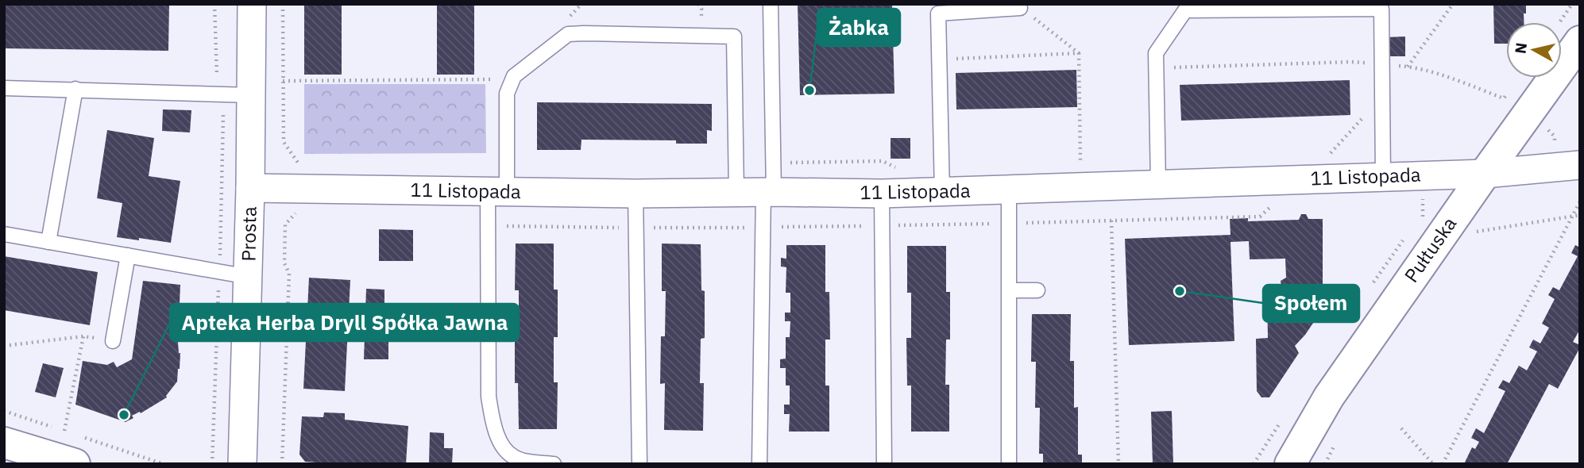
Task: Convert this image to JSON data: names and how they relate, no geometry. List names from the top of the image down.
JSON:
{
  "streets": {
    "street": ["11 Listopada", "Prosta", "Pułtuska"]
  },
  "crossings": [
    ["11 Listopada", "Prosta"],
    ["11 Listopada", "Pułtuska"]
  ],
  "places": ["Żabka", "Społem", "Apteka Herba Dryll Spółka Jawna"],
  "north": "left"
}
